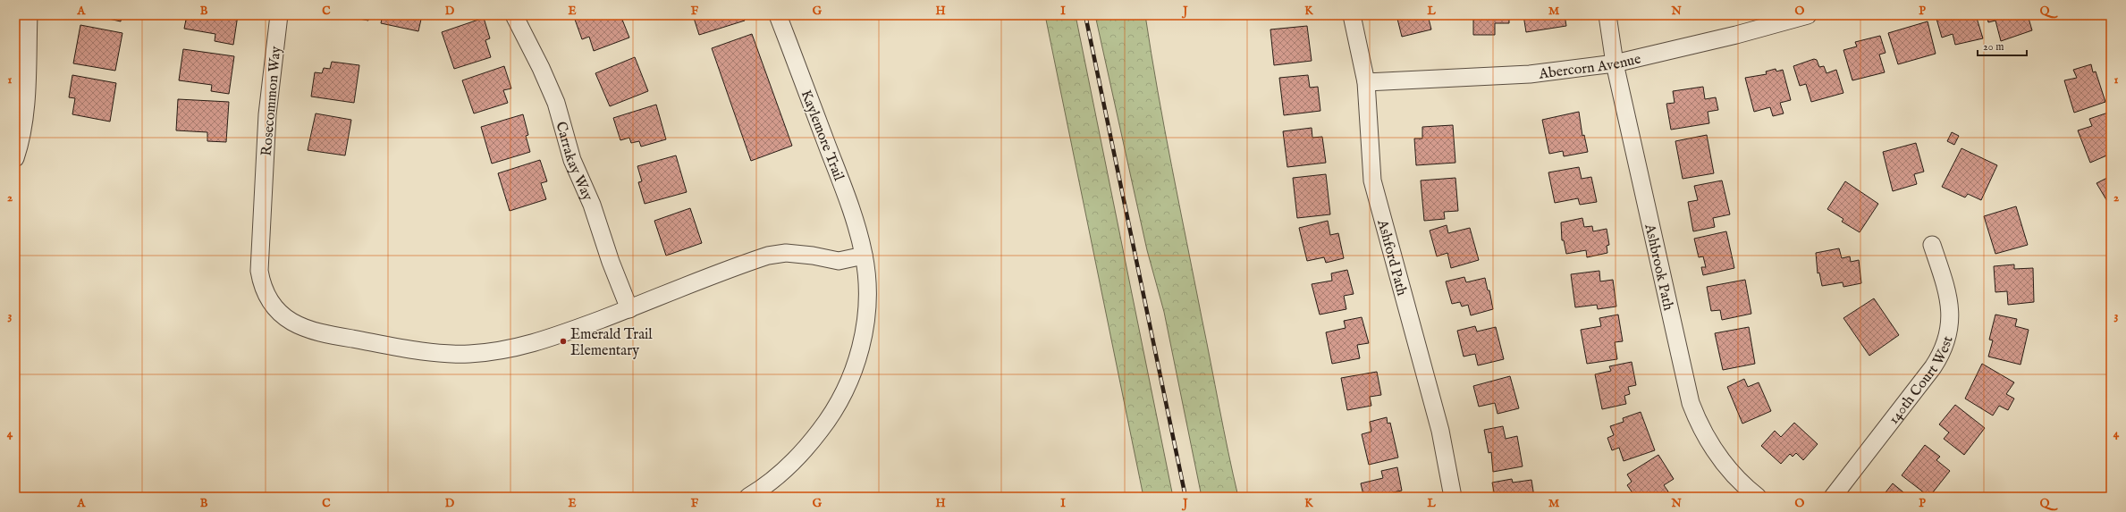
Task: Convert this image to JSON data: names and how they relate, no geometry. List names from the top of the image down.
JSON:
{
  "streets": {
    "street": [
      "Abercorn Avenue",
      "Rosecommon Way",
      "Kaylemore Trail",
      "Carrakay Way",
      "Ashford Path",
      "Ashbrook Path",
      "140th Court West"
    ]
  },
  "crossings": [
    ["Abercorn Avenue", "Ashford Path"],
    ["Abercorn Avenue", "Ashbrook Path"],
    ["Rosecommon Way", "Kaylemore Trail"],
    ["Rosecommon Way", "Carrakay Way"]
  ],
  "places": ["Emerald Trail Elementary"],
  "scale_bar": "20 m",
  "grid": {
    "columns": [
      "A",
      "B",
      "C",
      "D",
      "E",
      "F",
      "G",
      "H",
      "I",
      "J",
      "K",
      "L",
      "M",
      "N",
      "O",
      "P",
      "Q"
    ],
    "rows": [
      "1",
      "2",
      "3",
      "4"
    ]
  }
}
